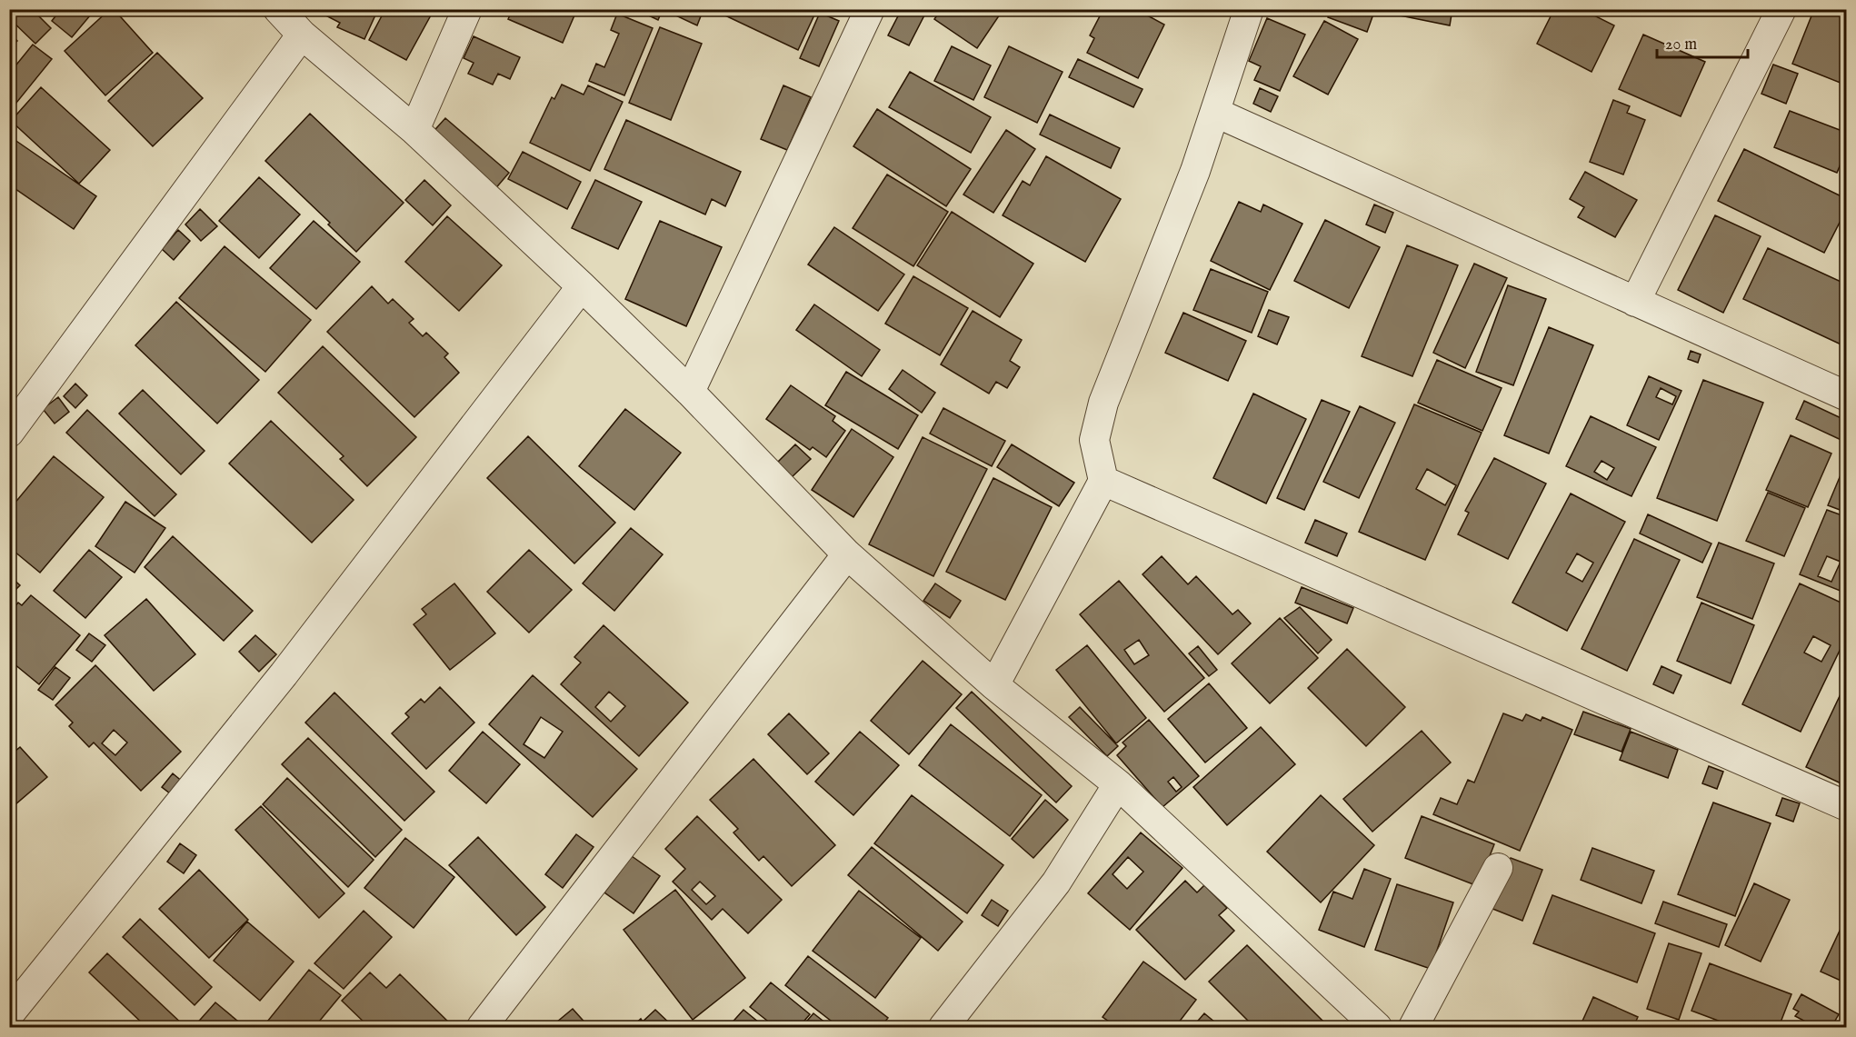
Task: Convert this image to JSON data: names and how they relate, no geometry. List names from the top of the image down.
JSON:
{
  "scale_bar": "20 m"
}
